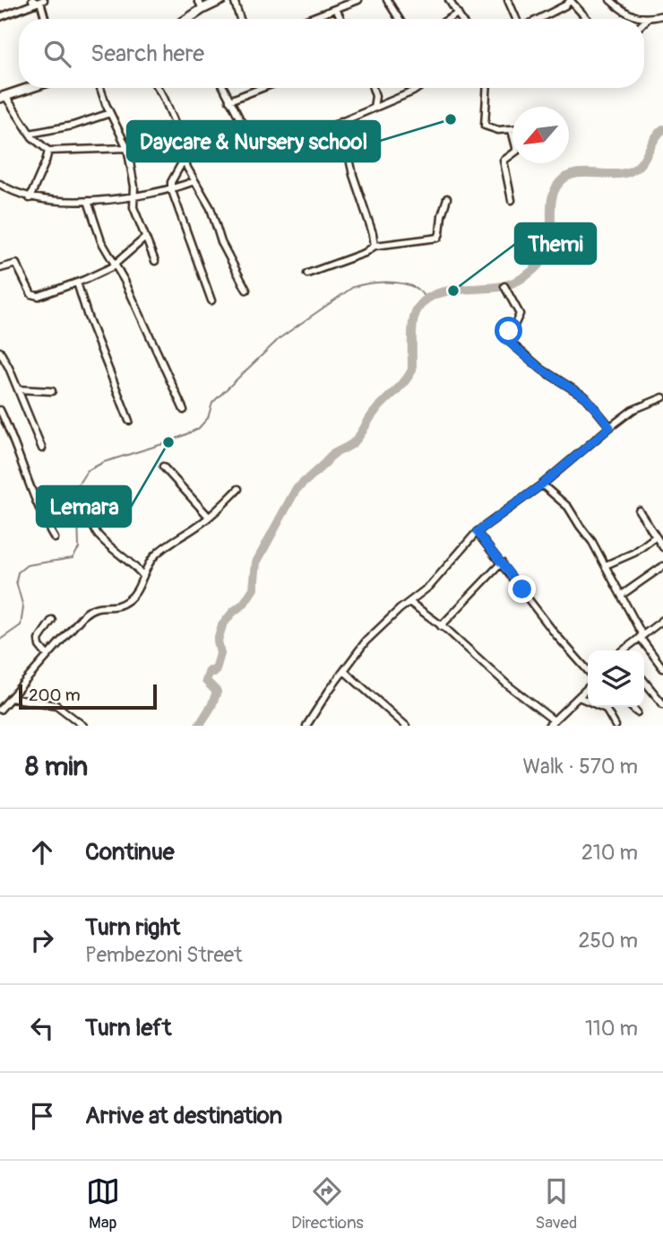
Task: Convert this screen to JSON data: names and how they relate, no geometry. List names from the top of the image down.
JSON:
{
  "places": ["Daycare & Nursery school", "Themi", "Lemara"],
  "scale_bar": "200 m",
  "north": "bottom left",
  "page": {
    "search": "Search here",
    "scale": "200 m",
    "heading": ["8 min", "Walk · 570 m"],
    "list": [
      ["Continue", "210 m"],
      ["Turn right", "Pembezoni Street", "250 m"],
      ["Turn left", "110 m"],
      "Arrive at destination"
    ],
    "nav": ["Map", "Directions", "Saved"]
  }
}
